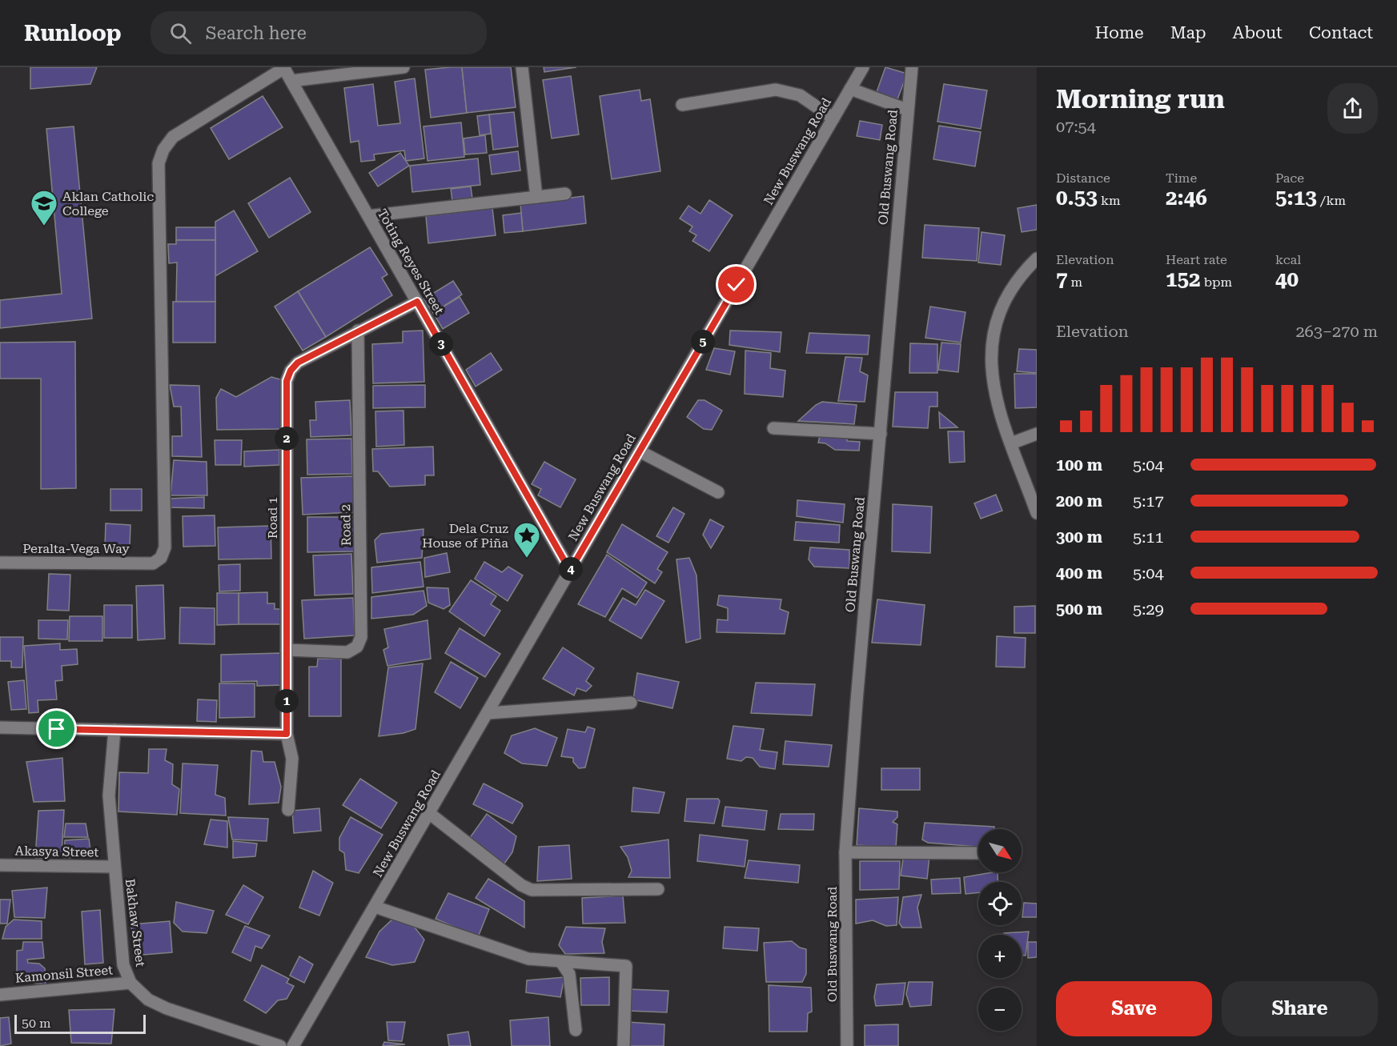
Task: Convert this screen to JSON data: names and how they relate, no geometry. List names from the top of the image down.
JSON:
{
  "streets": {
    "street": [
      "New Buswang Road",
      "Old Buswang Road",
      "Toting Reyes Street",
      "Road 1",
      "Road 2",
      "Peralta-Vega Way",
      "Akasya Street",
      "Bakhaw Street",
      "Kamonsil Street"
    ]
  },
  "crossings": [
    ["New Buswang Road", "Toting Reyes Street"],
    ["Toting Reyes Street", "Road 1"],
    ["Toting Reyes Street", "Peralta-Vega Way"],
    ["Road 1", "Road 2"],
    ["Akasya Street", "Bakhaw Street"],
    ["Bakhaw Street", "Kamonsil Street"]
  ],
  "places": {
    "school or university": ["Aklan Catholic College"],
    "place": ["Dela Cruz House of Piña"]
  },
  "scale_bar": "50 m",
  "north": "bottom right",
  "page": {
    "header": "Runloop",
    "search": "Search here",
    "nav": [
      "Home",
      "Map",
      "About",
      "Contact"
    ],
    "heading": ["Morning run", "07:54"],
    "stats": [
      ["Distance", "0.53 km"],
      ["Time", "2:46"],
      ["Pace", "5:13 /km"],
      ["Elevation", "7 m"],
      ["Heart rate", "152 bpm"],
      ["kcal", "40"]
    ],
    "chart": ["Elevation", "263–270 m"],
    "pins": [
      "5",
      "3",
      "2",
      "4",
      "1"
    ],
    "list": [
      {
        "name": "100 m",
        "note": "5:04"
      },
      {
        "name": "200 m",
        "note": "5:17"
      },
      {
        "name": "300 m",
        "note": "5:11"
      },
      {
        "name": "400 m",
        "note": "5:04"
      },
      {
        "name": "500 m",
        "note": "5:29"
      }
    ],
    "map_buttons": ["+", "−"],
    "buttons": ["Save", "Share"],
    "scale": "50 m"
  }
}
